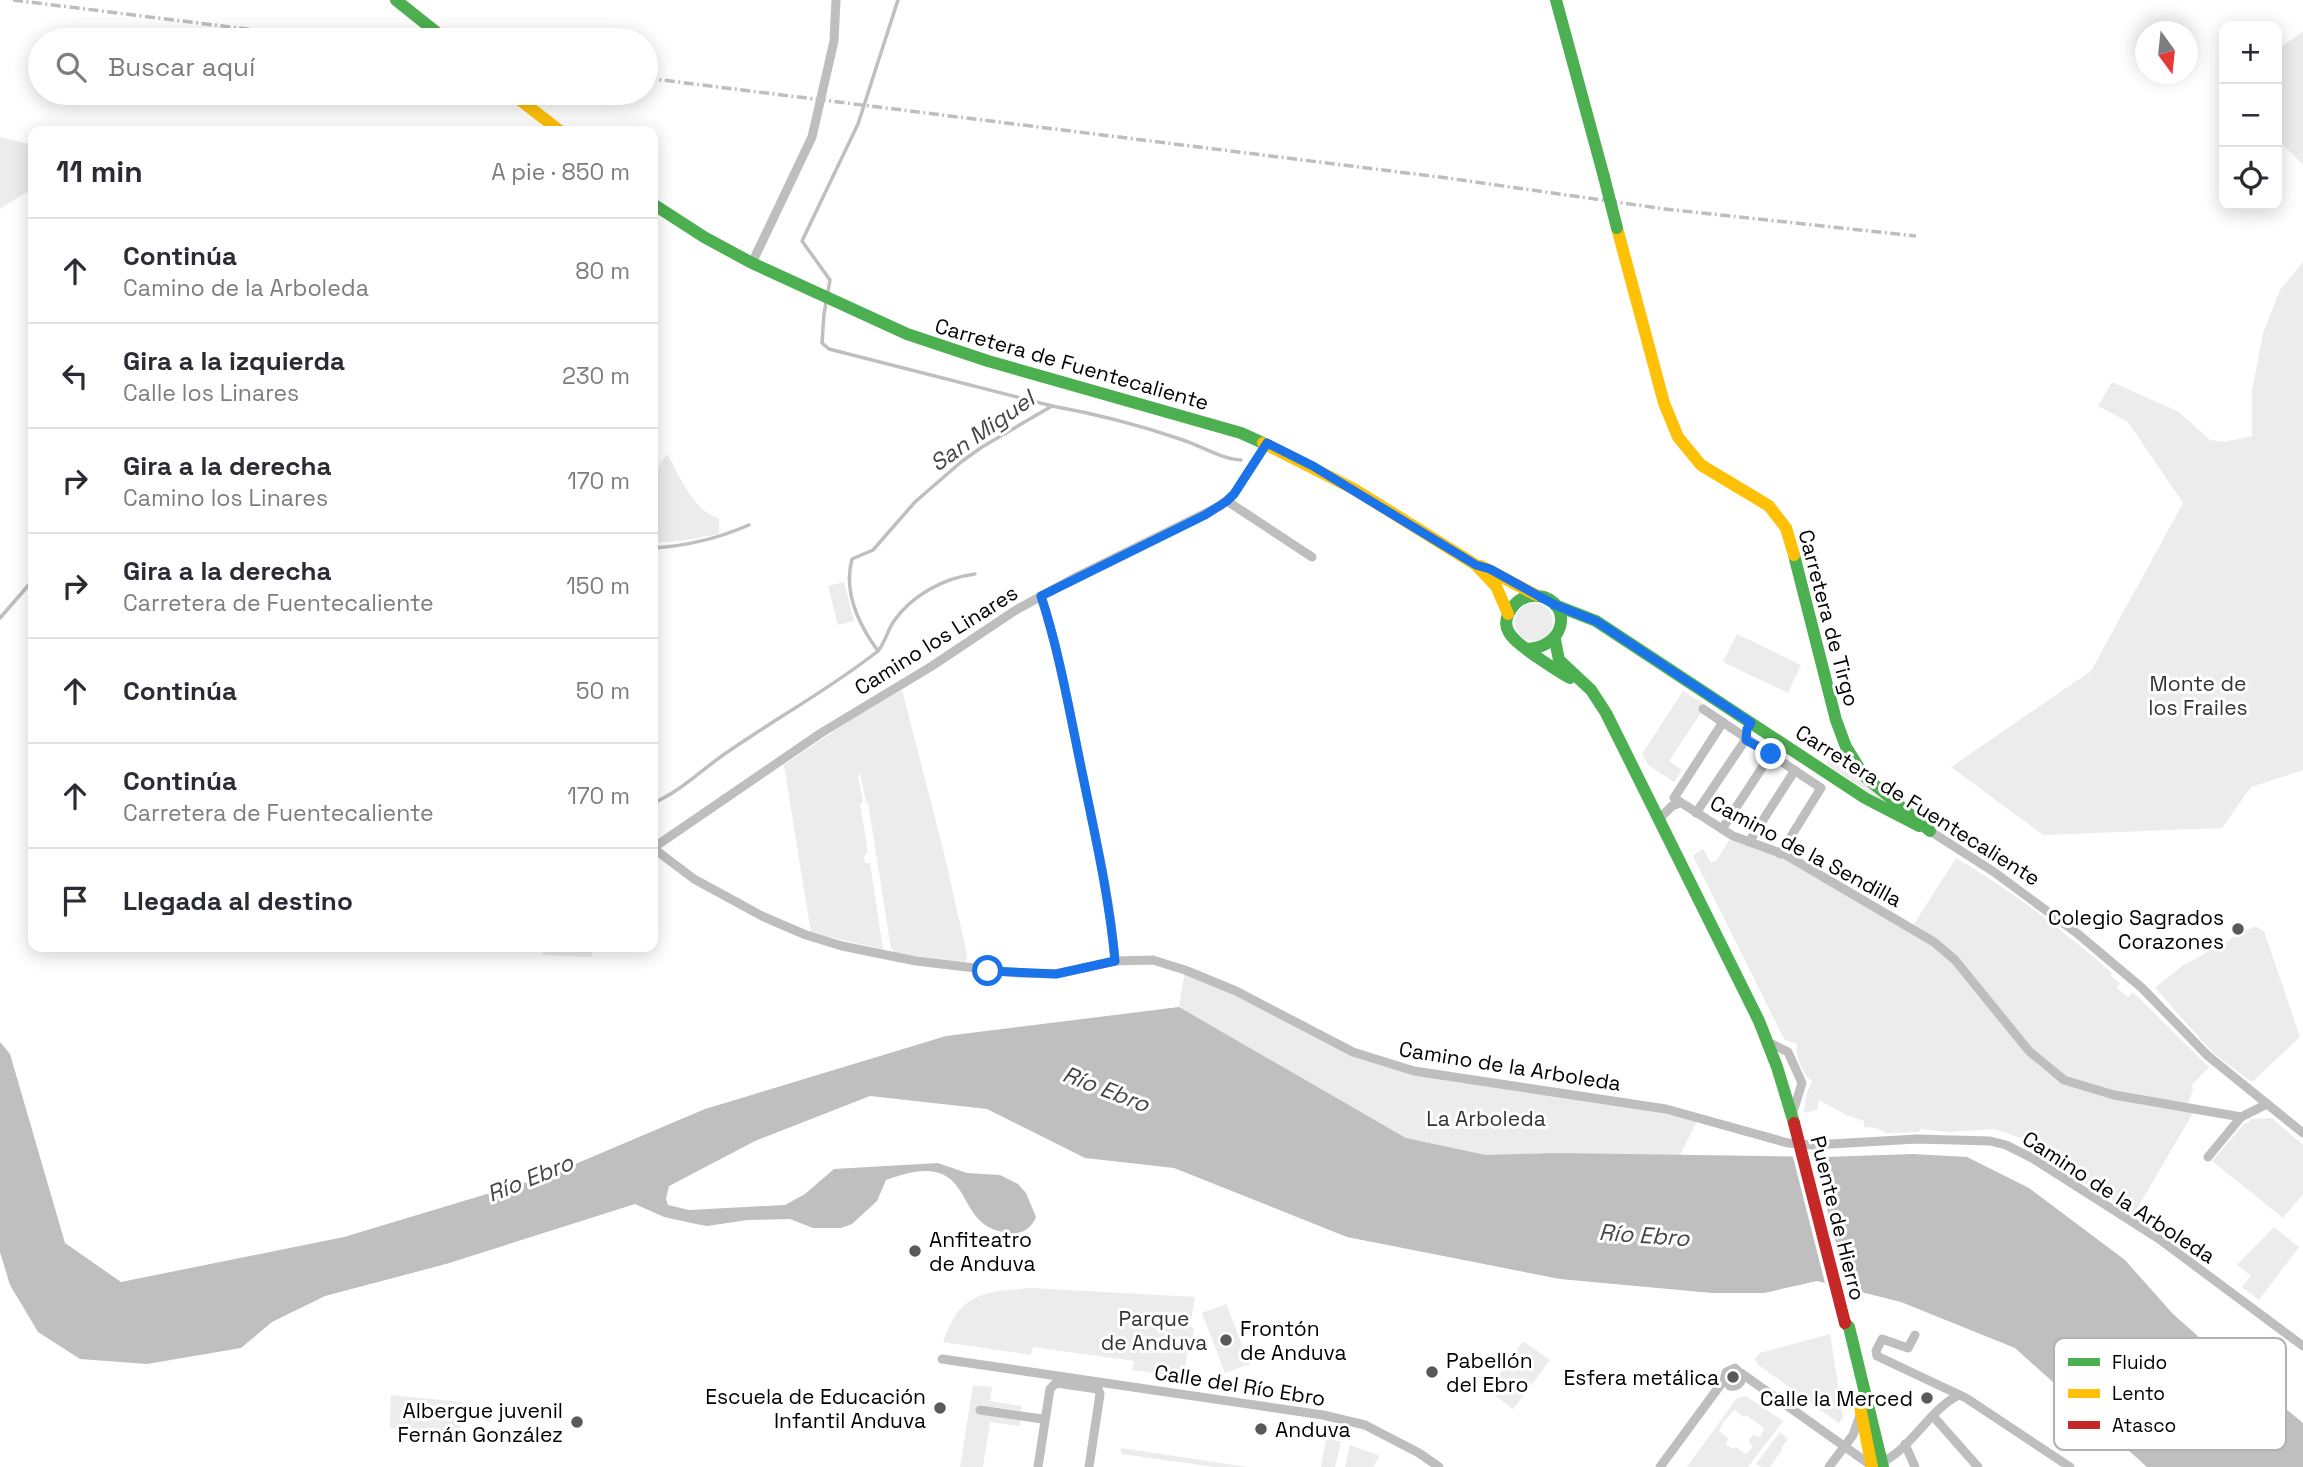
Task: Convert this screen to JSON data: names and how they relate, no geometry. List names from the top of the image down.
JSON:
{
  "streets": {
    "main road": ["Carretera de Fuentecaliente", "Carretera de Tirgo", "Puente de Hierro"],
    "street": [
      "Camino los Linares",
      "Camino de la Sendilla",
      "Camino de la Arboleda",
      "Calle del Río Ebro"
    ]
  },
  "crossings": [
    ["Carretera de Fuentecaliente", "Carretera de Tirgo"],
    ["Carretera de Fuentecaliente", "Camino los Linares"],
    ["Carretera de Fuentecaliente", "Camino de la Sendilla"],
    ["Carretera de Fuentecaliente", "Puente de Hierro"],
    ["Camino de la Sendilla", "Puente de Hierro"]
  ],
  "water": ["San Miguel", "Río Ebro"],
  "parks": ["Monte de los Frailes", "La Arboleda", "Parque de Anduva"],
  "places": [
    "Colegio Sagrados Corazones",
    "Anfiteatro de Anduva",
    "Frontón de Anduva",
    "Pabellón del Ebro",
    "Esfera metálica",
    "Calle la Merced",
    "Escuela de Educación Infantil Anduva",
    "Albergue juvenil Fernán González",
    "Anduva"
  ],
  "legend": ["Fluido", "Lento", "Atasco"],
  "north": "bottom",
  "page": {
    "map_buttons": ["+", "−"],
    "search": "Buscar aquí",
    "heading": ["11 min", "A pie · 850 m"],
    "list": [
      ["Continúa", "Camino de la Arboleda", "80 m"],
      ["Gira a la izquierda", "Calle los Linares", "230 m"],
      ["Gira a la derecha", "Camino los Linares", "170 m"],
      ["Gira a la derecha", "Carretera de Fuentecaliente", "150 m"],
      ["Continúa", "50 m"],
      ["Continúa", "Carretera de Fuentecaliente", "170 m"],
      "Llegada al destino"
    ]
  }
}
